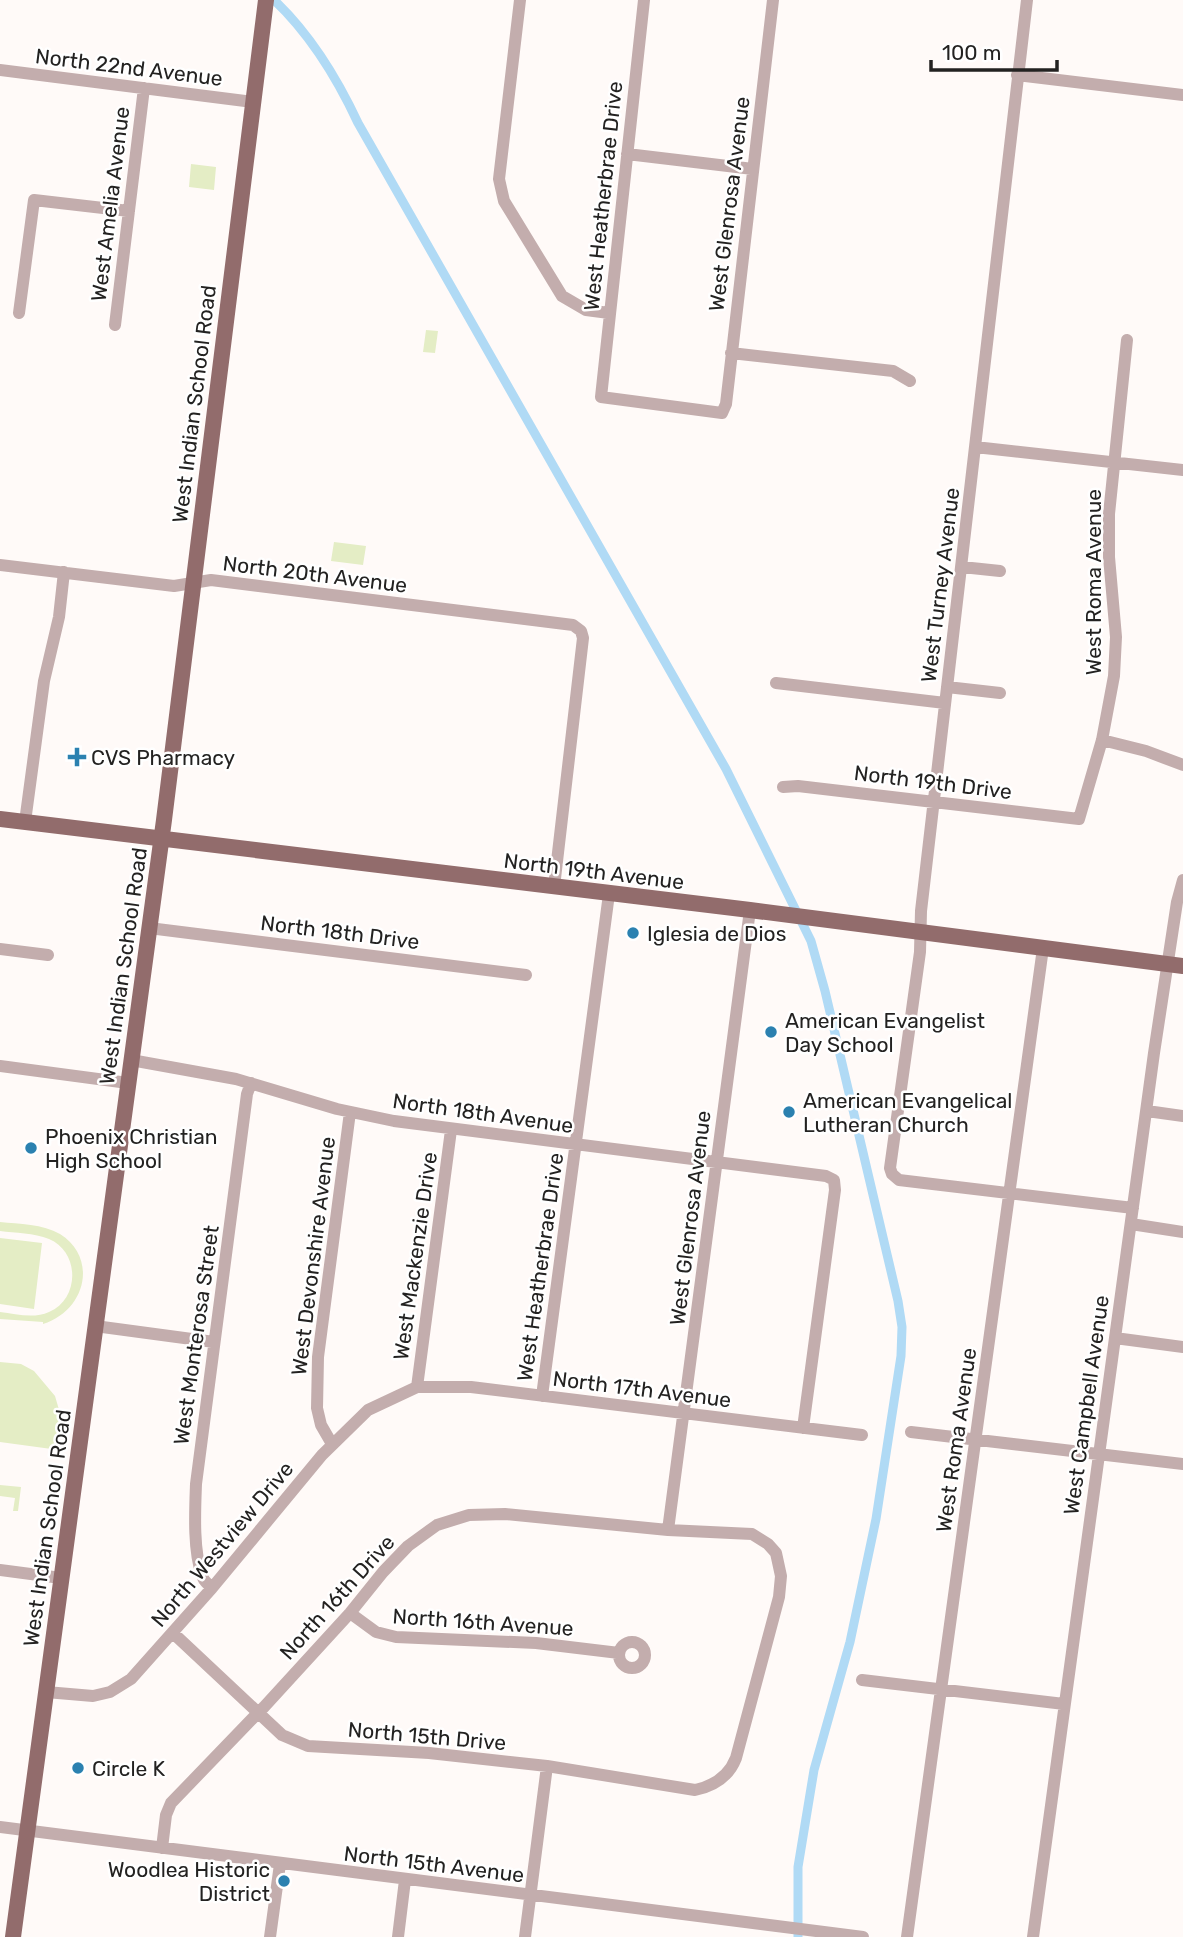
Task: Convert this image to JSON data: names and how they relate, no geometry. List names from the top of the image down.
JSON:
{
  "streets": {
    "main road": ["West Indian School Road", "North 19th Avenue"],
    "street": [
      "North 22nd Avenue",
      "West Heatherbrae Drive",
      "West Amelia Avenue",
      "West Glenrosa Avenue",
      "North 20th Avenue",
      "West Roma Avenue",
      "West Turney Avenue",
      "North 19th Drive",
      "North 18th Drive",
      "North 18th Avenue",
      "West Devonshire Avenue",
      "West Mackenzie Drive",
      "West Monterosa Street",
      "North 17th Avenue",
      "West Campbell Avenue",
      "North Westview Drive",
      "North 16th Drive",
      "North 16th Avenue",
      "North 15th Drive",
      "North 15th Avenue"
    ]
  },
  "crossings": [
    ["North 22nd Avenue", "West Amelia Avenue"],
    ["North 22nd Avenue", "West Indian School Road"],
    ["West Heatherbrae Drive", "West Glenrosa Avenue"],
    ["West Heatherbrae Drive", "North 19th Avenue"],
    ["West Heatherbrae Drive", "North 18th Avenue"],
    ["West Heatherbrae Drive", "North 17th Avenue"],
    ["West Glenrosa Avenue", "North 19th Avenue"],
    ["West Glenrosa Avenue", "North 18th Avenue"],
    ["West Glenrosa Avenue", "North 17th Avenue"],
    ["West Glenrosa Avenue", "North 16th Drive"],
    ["West Indian School Road", "North 20th Avenue"],
    ["West Indian School Road", "North 19th Avenue"],
    ["West Indian School Road", "North 18th Drive"],
    ["West Indian School Road", "North 18th Avenue"],
    ["West Indian School Road", "North Westview Drive"],
    ["West Indian School Road", "North 15th Avenue"],
    ["North 20th Avenue", "North 19th Avenue"],
    ["West Roma Avenue", "West Turney Avenue"],
    ["West Roma Avenue", "North 19th Drive"],
    ["West Roma Avenue", "North 19th Avenue"],
    ["West Turney Avenue", "North 19th Drive"],
    ["West Turney Avenue", "North 19th Avenue"],
    ["North 19th Avenue", "West Campbell Avenue"],
    ["North 18th Avenue", "West Devonshire Avenue"],
    ["North 18th Avenue", "West Mackenzie Drive"],
    ["North 18th Avenue", "West Monterosa Street"],
    ["North 18th Avenue", "North 17th Avenue"],
    ["West Devonshire Avenue", "North Westview Drive"],
    ["West Mackenzie Drive", "North 17th Avenue"],
    ["West Mackenzie Drive", "North Westview Drive"],
    ["West Monterosa Street", "North Westview Drive"],
    ["North 17th Avenue", "North Westview Drive"],
    ["North Westview Drive", "North 15th Drive"],
    ["North 16th Drive", "North 16th Avenue"],
    ["North 16th Drive", "North 15th Drive"],
    ["North 16th Drive", "North 15th Avenue"]
  ],
  "places": {
    "health": ["CVS Pharmacy"],
    "other": [
      "Iglesia de Dios",
      "American Evangelist Day School",
      "American Evangelical Lutheran Church",
      "Phoenix Christian High School",
      "Circle K",
      "Woodlea Historic District"
    ]
  },
  "scale_bar": "100 m"
}
